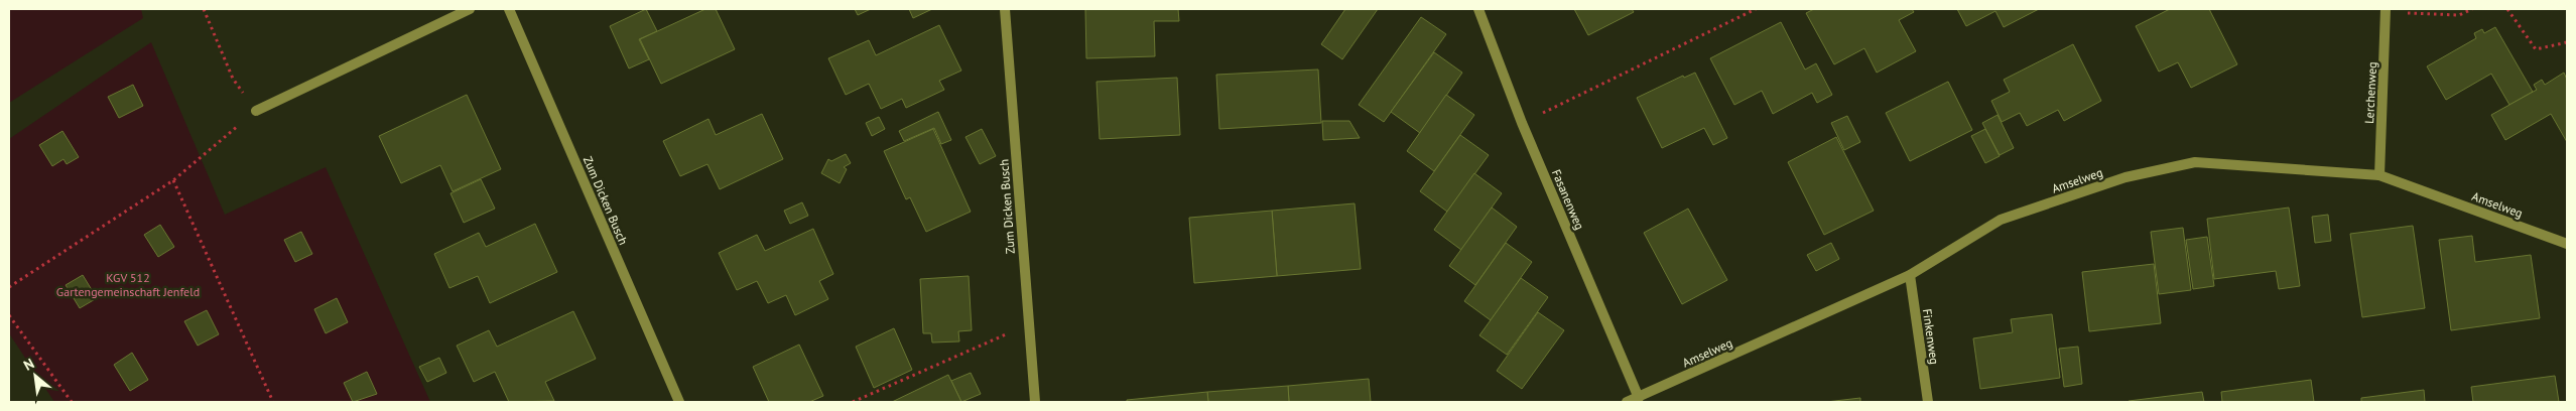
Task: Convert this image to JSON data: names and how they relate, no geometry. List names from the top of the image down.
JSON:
{
  "streets": {
    "street": [
      "Lerchenweg",
      "Amselweg",
      "Fasanenweg",
      "Zum Dicken Busch",
      "Finkenweg"
    ]
  },
  "crossings": [
    ["Lerchenweg", "Amselweg"],
    ["Amselweg", "Fasanenweg"],
    ["Amselweg", "Finkenweg"]
  ],
  "parks": ["KGV 512 Gartengemeinschaft Jenfeld"],
  "north": "top left"
}
